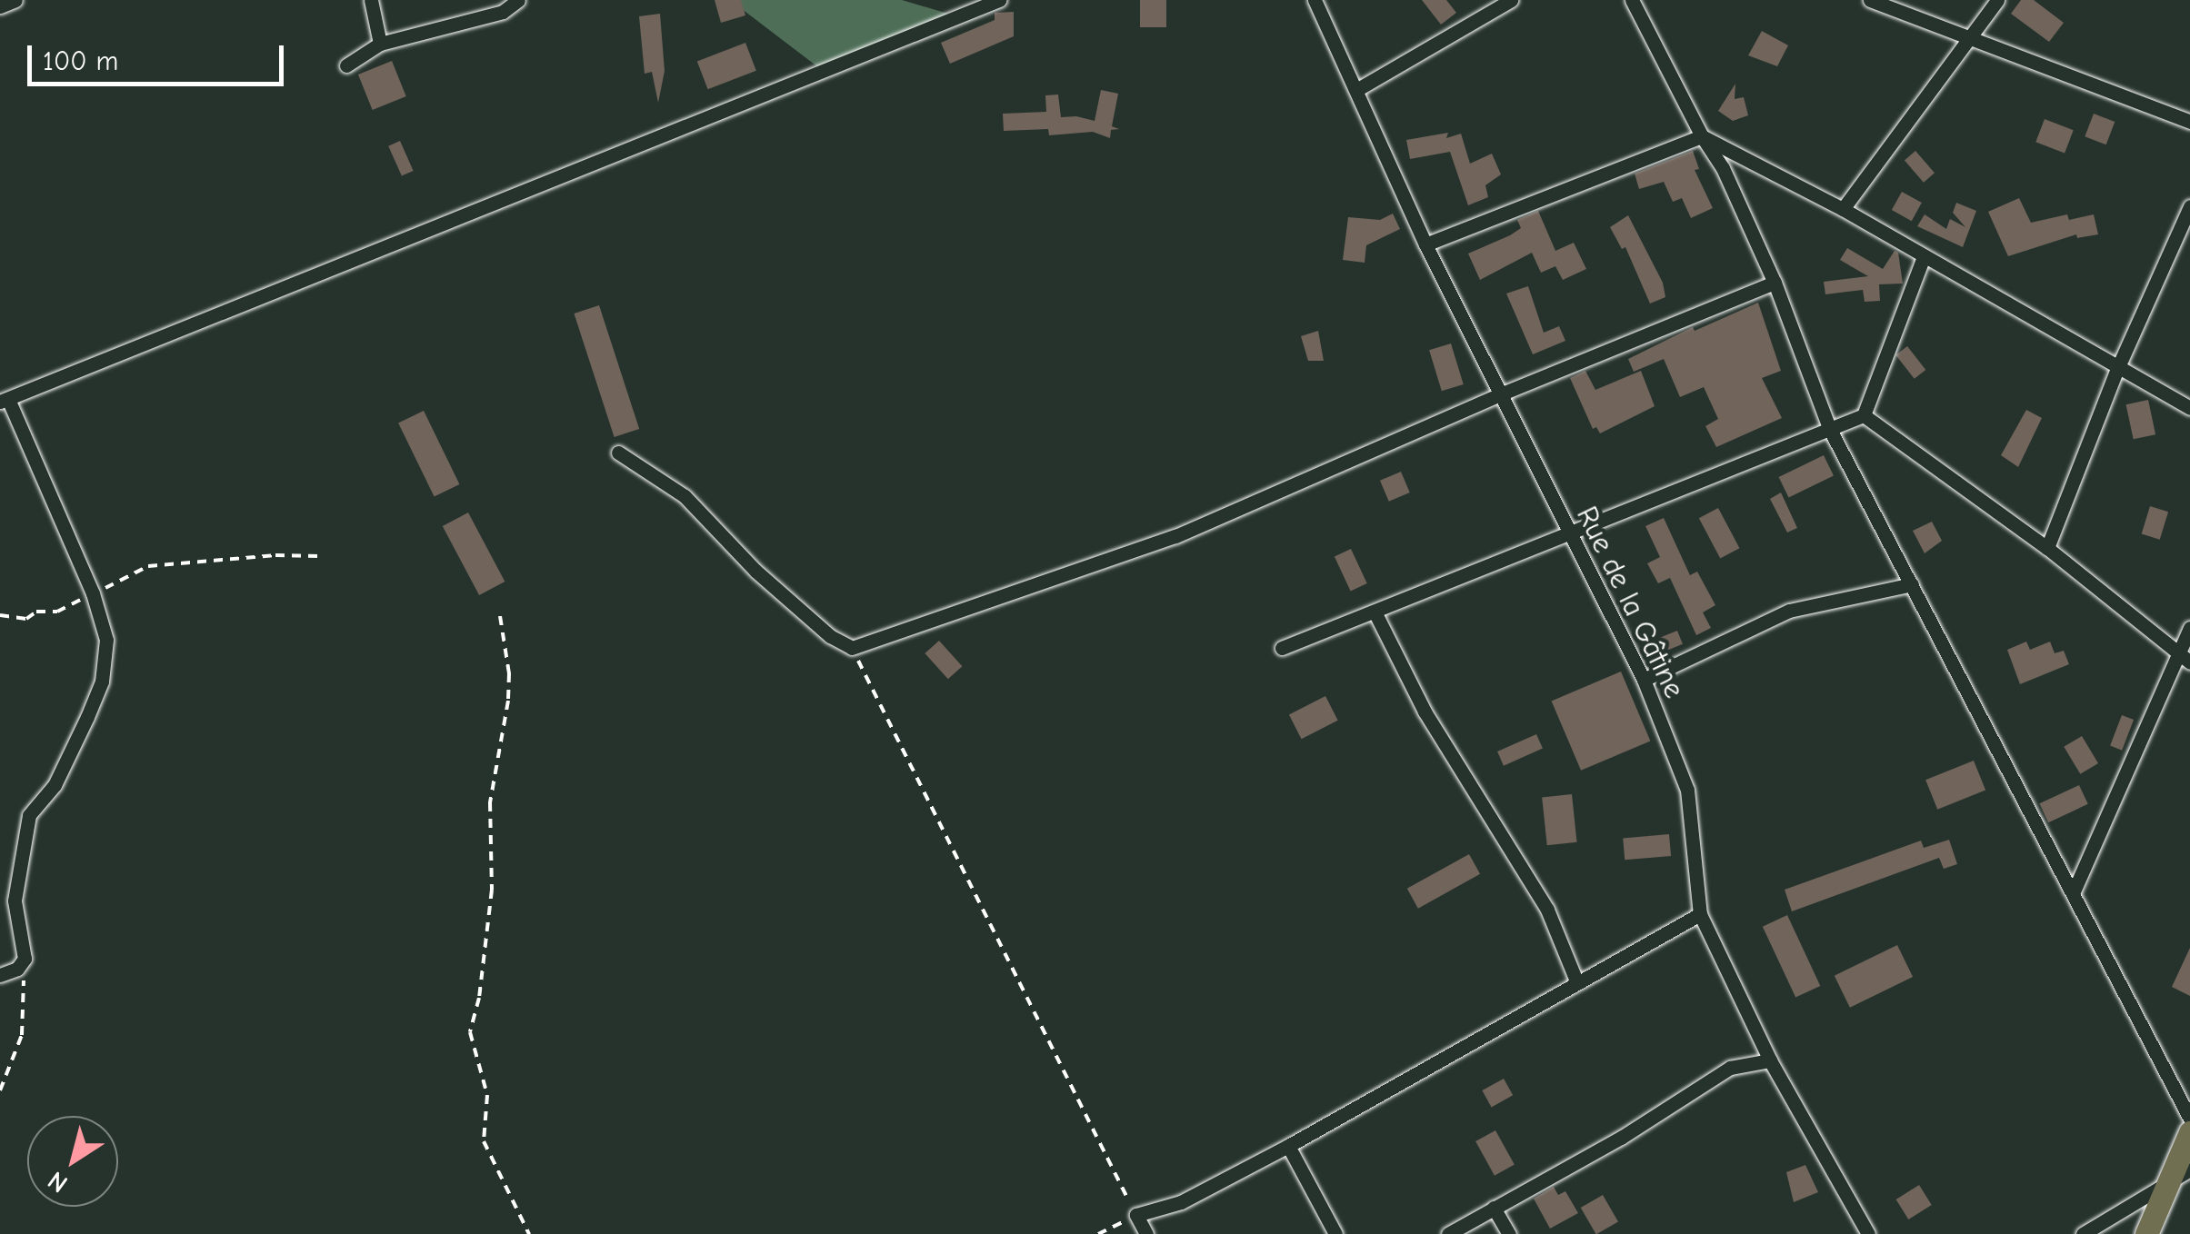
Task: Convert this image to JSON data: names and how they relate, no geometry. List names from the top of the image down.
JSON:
{
  "streets": {
    "street": ["Rue de la Gâtine"]
  },
  "scale_bar": "100 m",
  "north": "bottom left"
}
